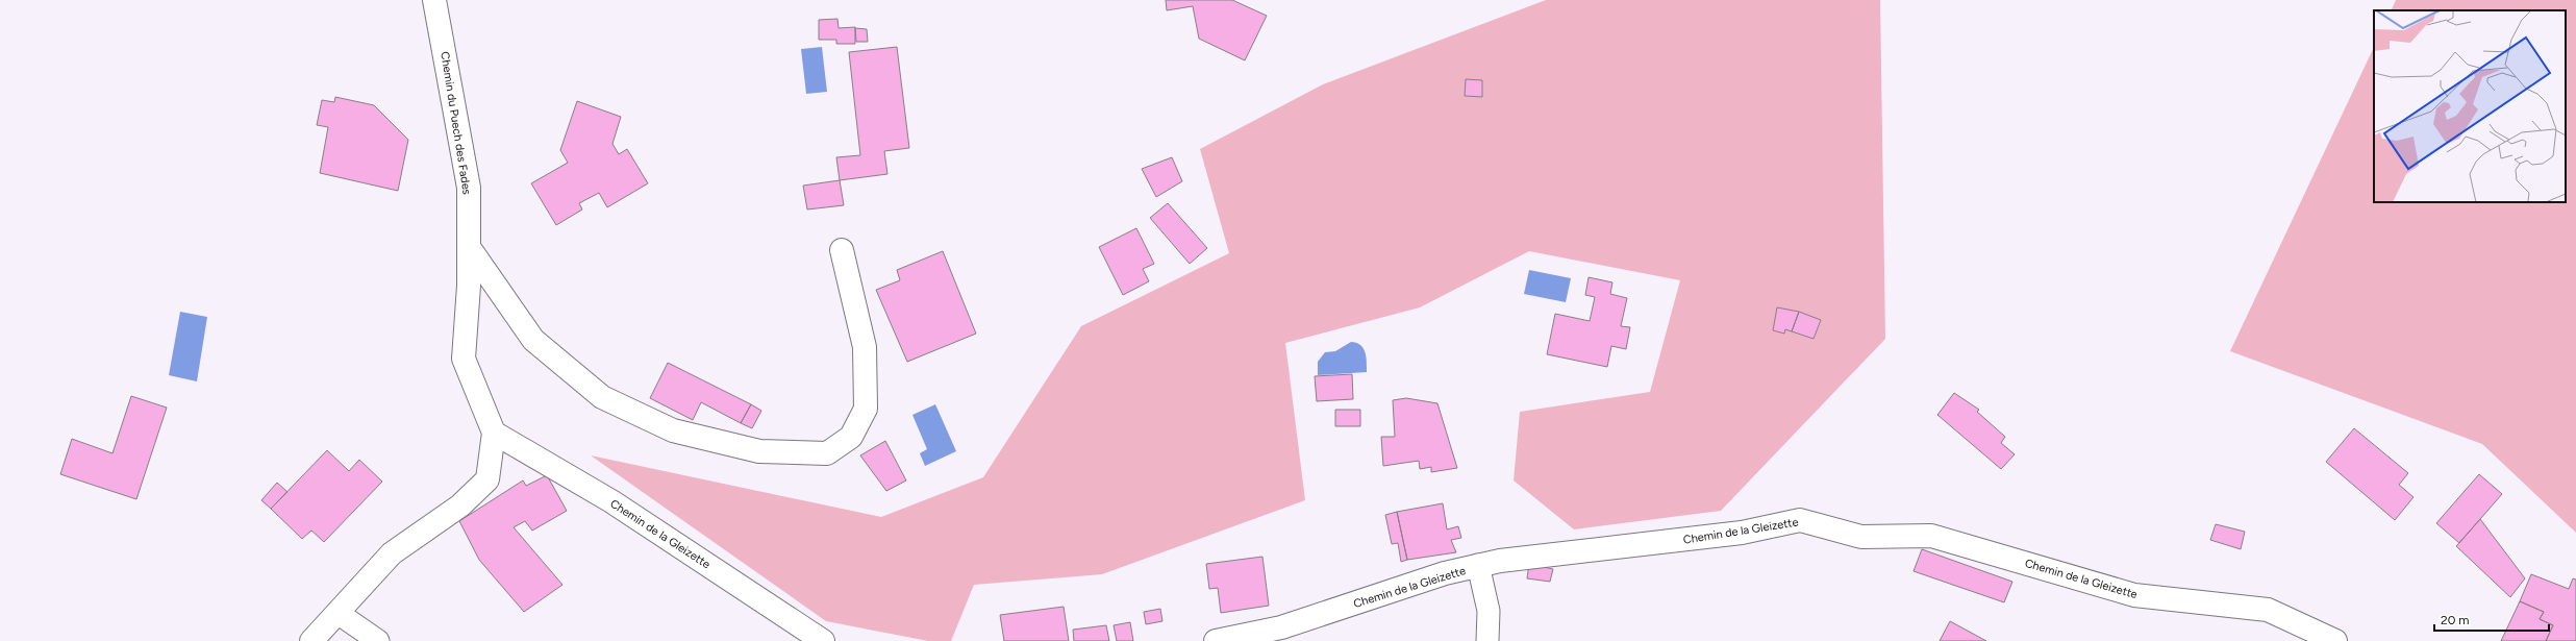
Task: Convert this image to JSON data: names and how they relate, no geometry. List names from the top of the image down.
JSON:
{
  "streets": {
    "street": ["Chemin du Puech des Fades", "Chemin de la Gleizette"]
  },
  "crossings": [
    ["Chemin du Puech des Fades", "Chemin de la Gleizette"]
  ],
  "scale_bar": "20 m"
}
